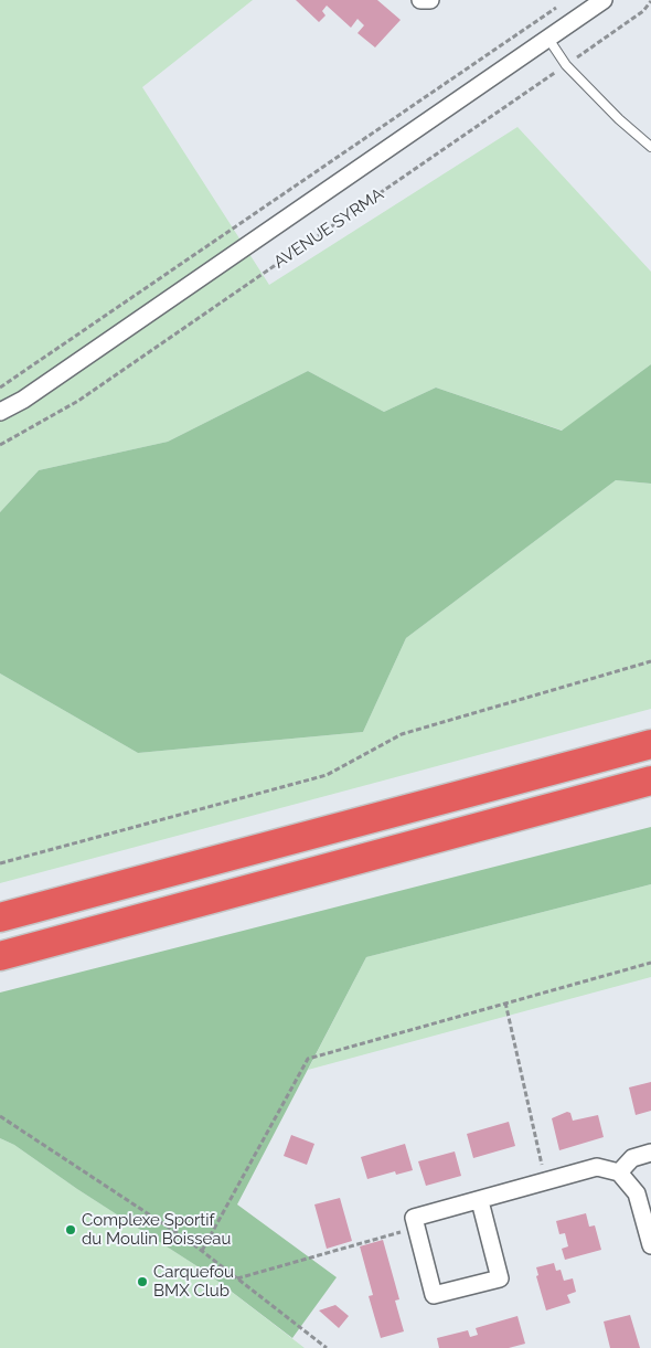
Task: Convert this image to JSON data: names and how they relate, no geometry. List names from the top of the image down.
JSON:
{
  "streets": {
    "street": ["AVENUE SYRMA"]
  },
  "places": ["Complexe Sportif du Moulin Boisseau", "Carquefou BMX Club"]
}
